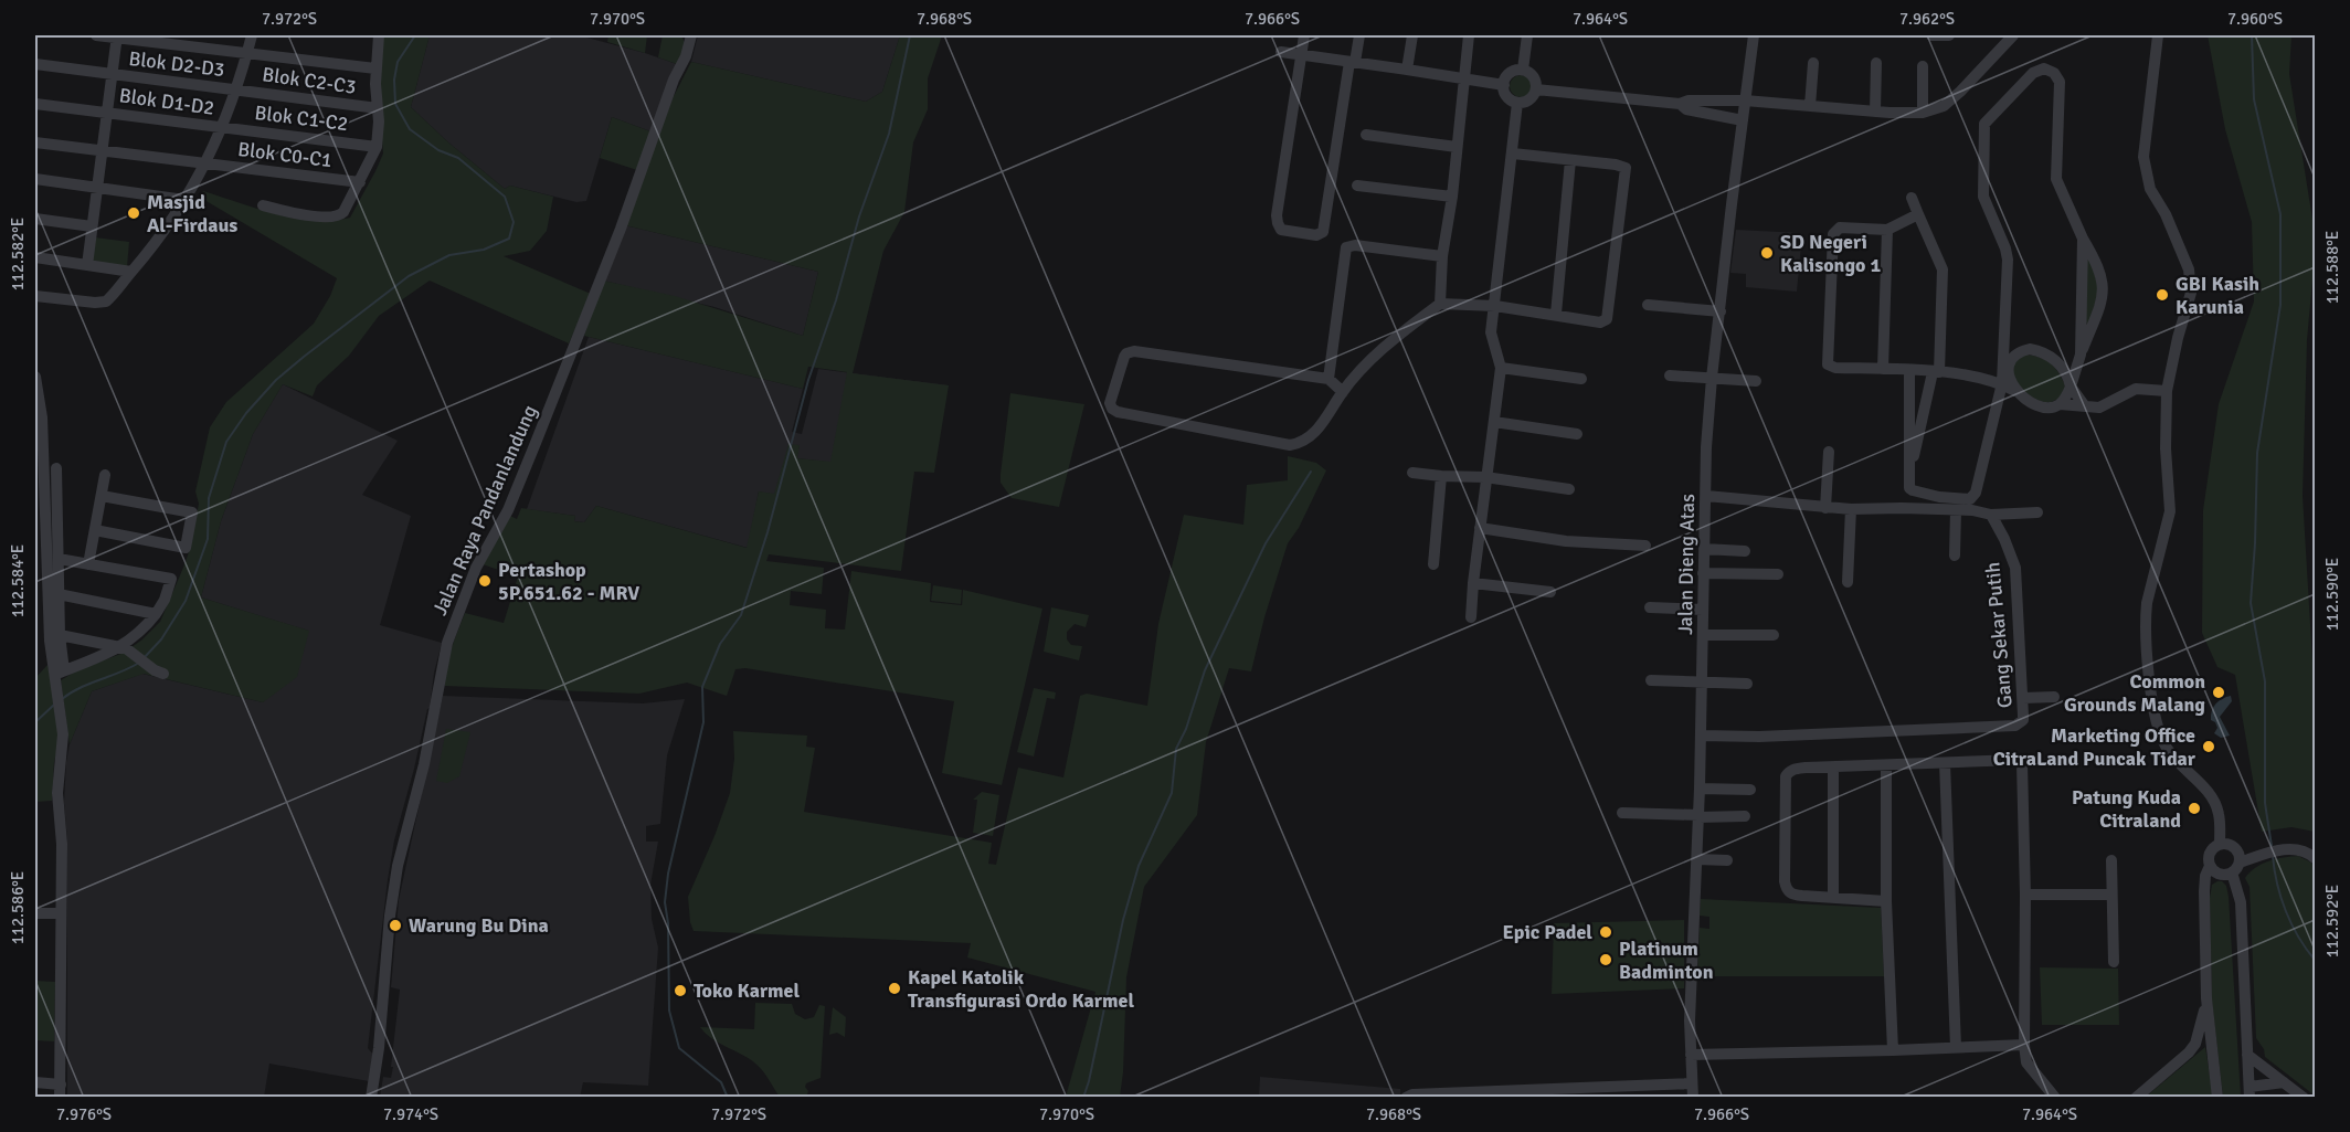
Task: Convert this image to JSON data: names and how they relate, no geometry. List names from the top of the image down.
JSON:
{
  "streets": {
    "street": [
      "Blok D2-D3",
      "Blok C2-C3",
      "Blok D1-D2",
      "Blok C1-C2",
      "Blok C0-C1",
      "Jalan Raya Pandanlandung",
      "Jalan Dieng Atas",
      "Gang Sekar Putih"
    ]
  },
  "crossings": [
    ["Blok D2-D3", "Blok C2-C3"],
    ["Blok D1-D2", "Blok C1-C2"],
    ["Jalan Dieng Atas", "Gang Sekar Putih"]
  ],
  "places": [
    "Masjid Al-Firdaus",
    "SD Negeri Kalisongo 1",
    "GBI Kasih Karunia",
    "Pertashop 5P.651.62 - MRV",
    "Common Grounds Malang",
    "Marketing Office CitraLand Puncak Tidar",
    "Patung Kuda Citraland",
    "Warung Bu Dina",
    "Epic Padel",
    "Platinum Badminton",
    "Kapel Katolik Transfigurasi Ordo Karmel",
    "Toko Karmel"
  ],
  "coordinates": [
    "7.972°S",
    "7.970°S",
    "7.968°S",
    "7.966°S",
    "7.964°S",
    "7.962°S",
    "7.960°S",
    "112.582°E",
    "112.588°E",
    "112.584°E",
    "112.590°E",
    "112.586°E",
    "112.592°E",
    "7.976°S",
    "7.974°S"
  ]
}
